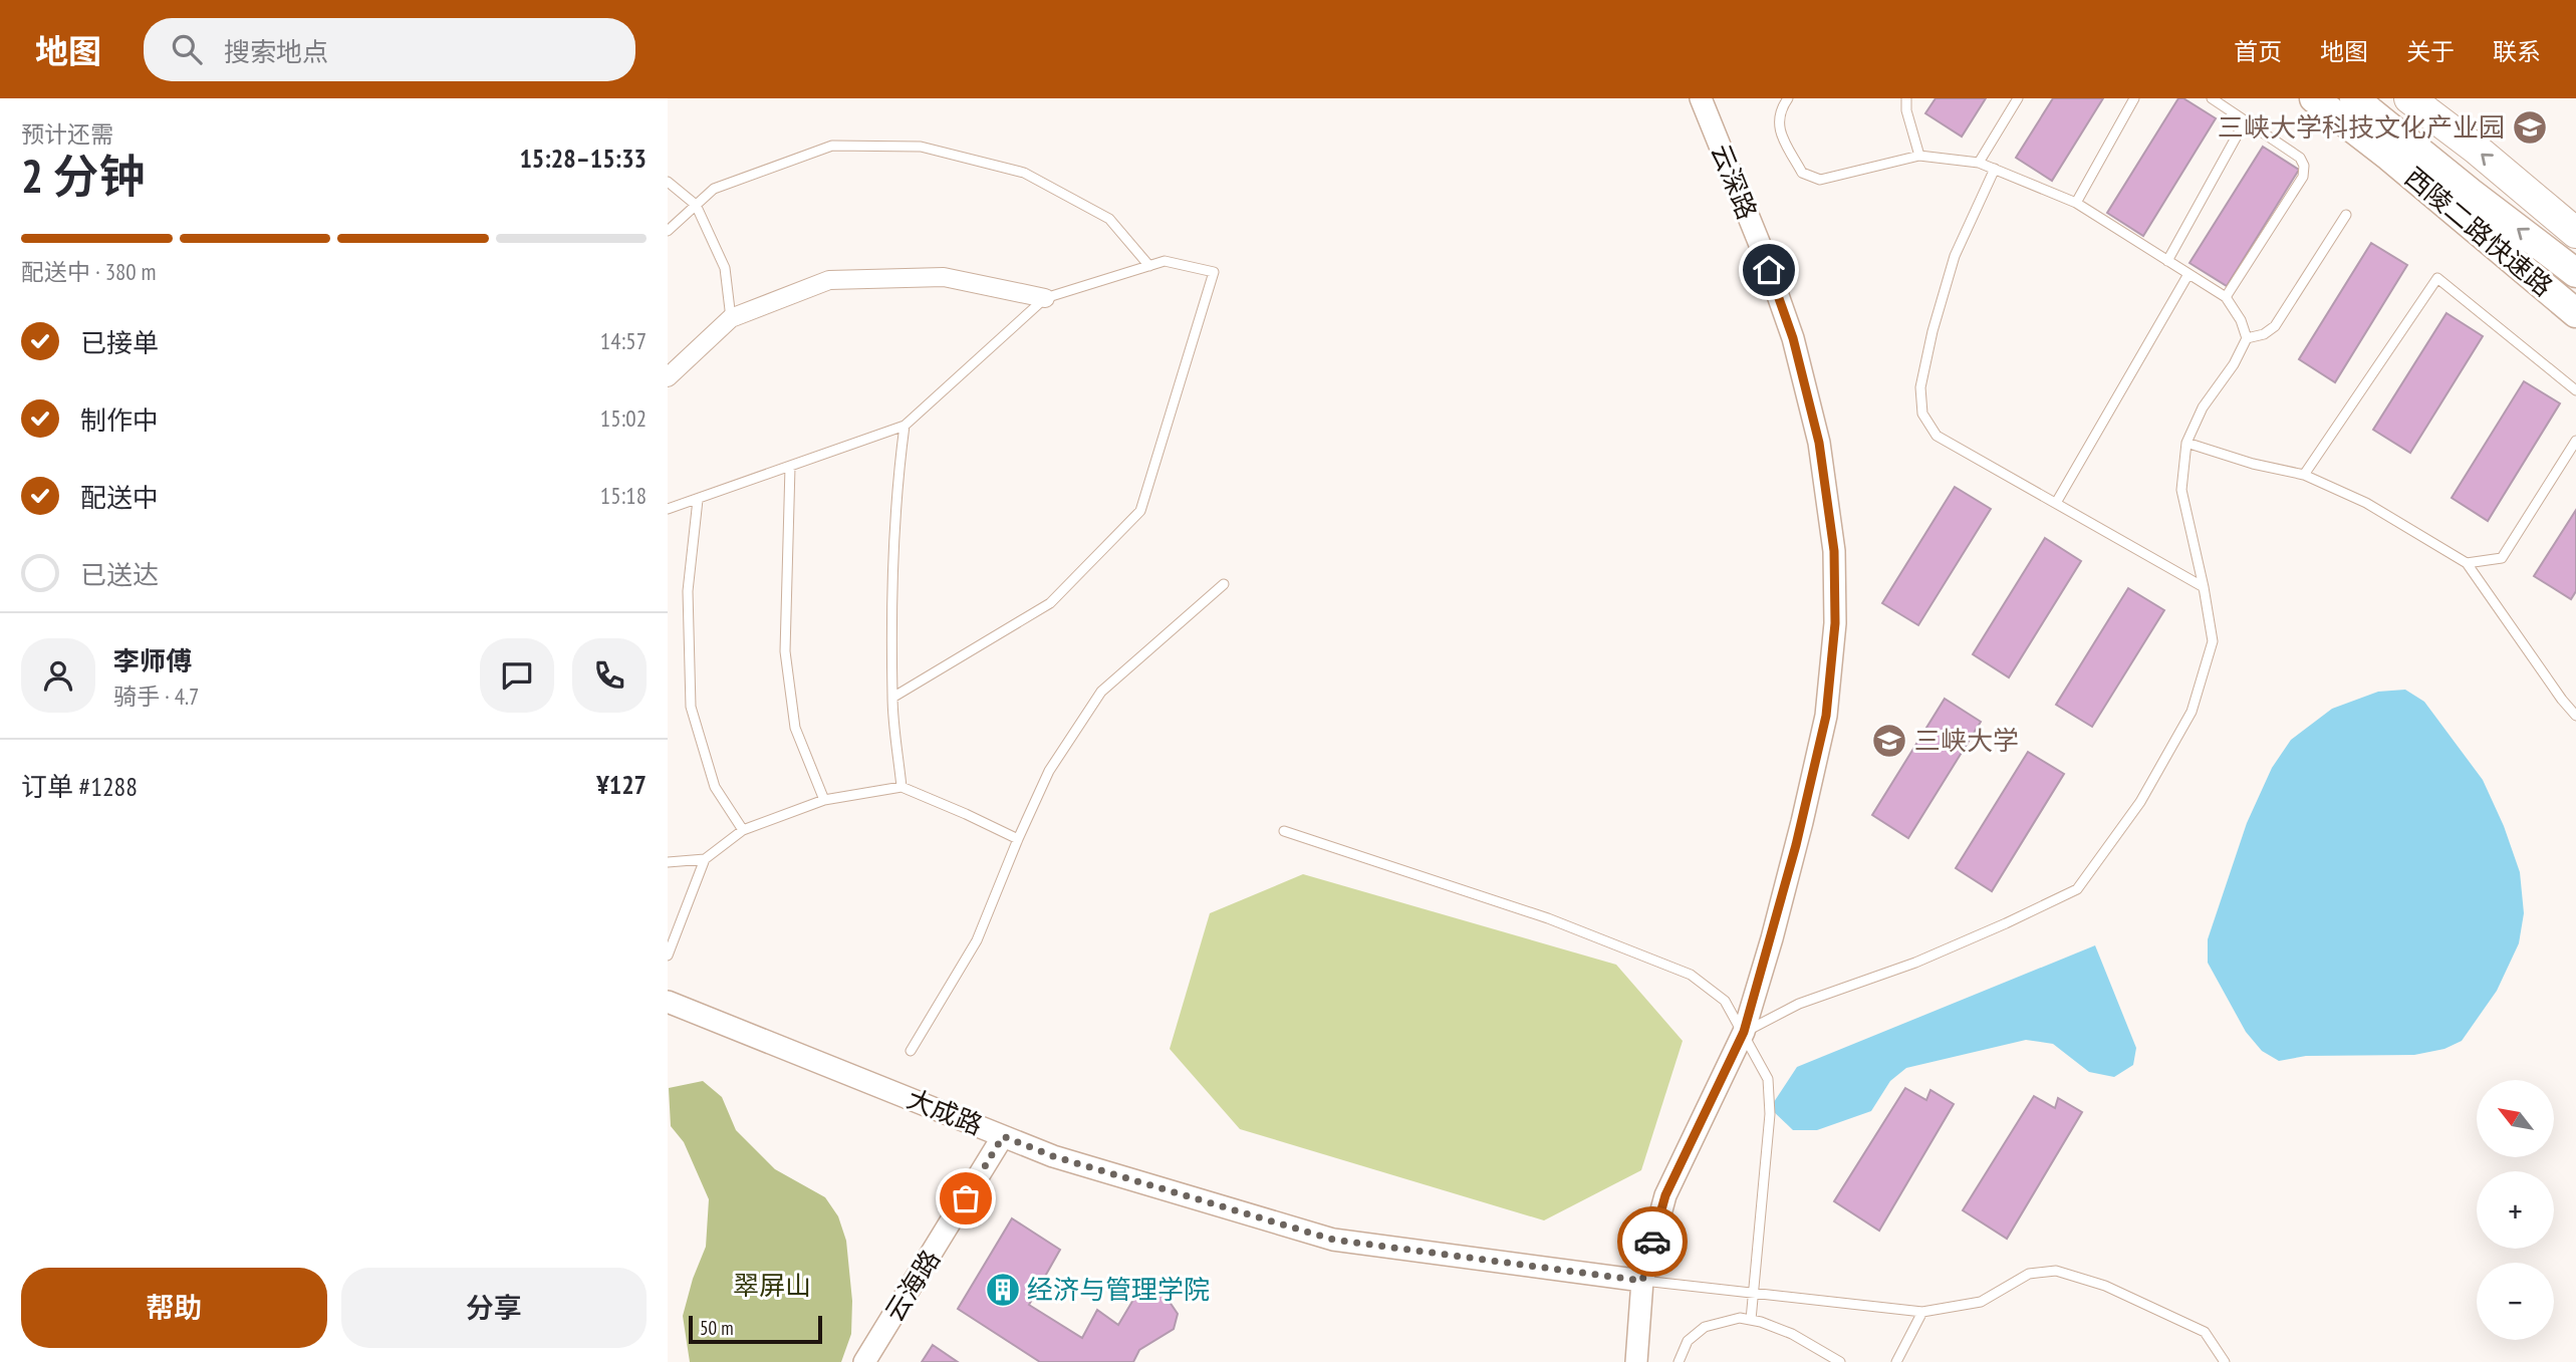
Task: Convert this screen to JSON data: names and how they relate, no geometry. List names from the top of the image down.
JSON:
{
  "streets": {
    "highway": ["西陵二路快速路"],
    "street": ["云深路", "大成路", "云海路"]
  },
  "crossings": [
    ["云深路", "大成路"],
    ["大成路", "云海路"]
  ],
  "parks": ["翠屏山"],
  "places": {
    "school or university": ["三峡大学科技文化产业园", "三峡大学"],
    "building": ["经济与管理学院"]
  },
  "scale_bar": "50 m",
  "north": "top left",
  "page": {
    "header": "地图",
    "search": "搜索地点",
    "nav": [
      "首页",
      "地图",
      "关于",
      "联系"
    ],
    "heading": ["2 分钟", "预计还需", "15:28–15:33"],
    "panel": [
      "李师傅",
      "骑手 · 4.7",
      "订单 #1288",
      "¥127"
    ],
    "bar": "配送中 · 380 m",
    "list": [
      ["已接单", "14:57"],
      ["制作中", "15:02"],
      ["配送中", "15:18"],
      "已送达"
    ],
    "map_buttons": ["+", "−"],
    "buttons": ["帮助", "分享"],
    "scale": "50 m"
  }
}
